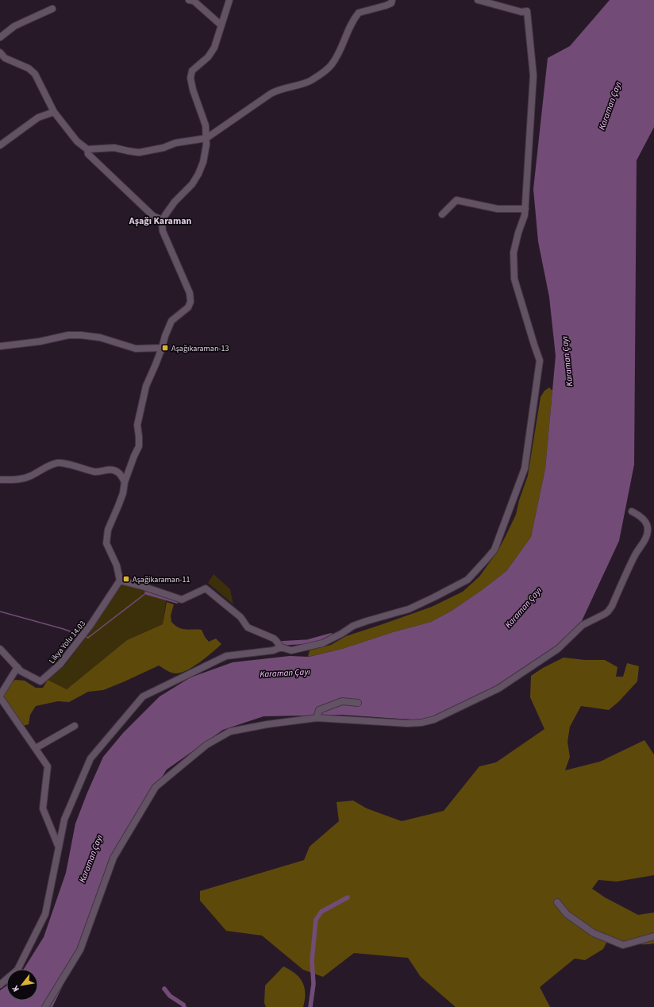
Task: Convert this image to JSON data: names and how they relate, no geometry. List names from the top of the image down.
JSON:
{
  "streets": {
    "street": ["Likya Yolu 14.03"]
  },
  "districts": ["Aşağı Karaman"],
  "water": ["Karaman Çayı"],
  "places": {
    "transit": ["Aşağıkaraman-13", "Aşağikaraman-11"]
  },
  "north": "bottom left"
}
